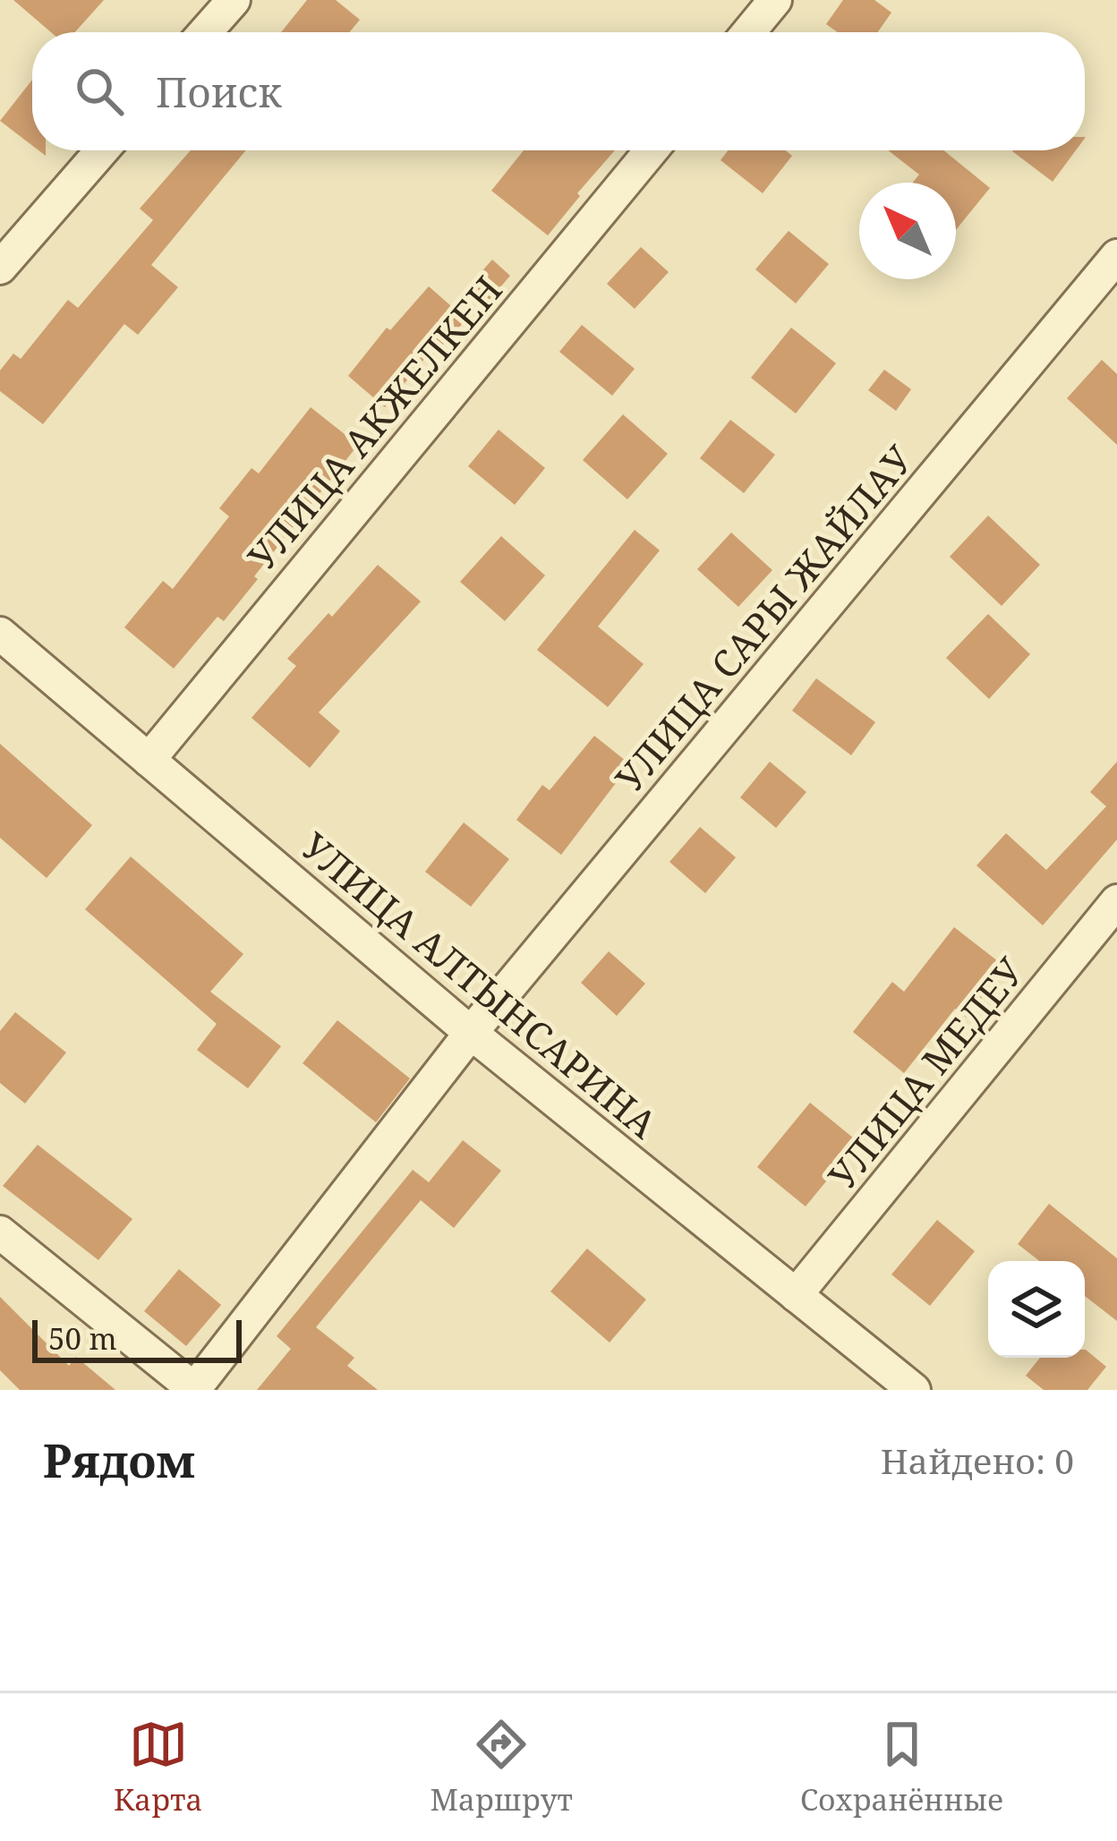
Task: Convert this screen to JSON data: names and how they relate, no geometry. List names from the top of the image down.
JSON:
{
  "streets": {
    "street": [
      "УЛИЦА АКЖЕЛКЕН",
      "УЛИЦА САРЫ ЖАЙЛАУ",
      "УЛИЦА АЛТЫНСАРИНА",
      "УЛИЦА МЕДЕУ"
    ]
  },
  "crossings": [
    ["УЛИЦА АКЖЕЛКЕН", "УЛИЦА АЛТЫНСАРИНА"],
    ["УЛИЦА САРЫ ЖАЙЛАУ", "УЛИЦА АЛТЫНСАРИНА"],
    ["УЛИЦА АЛТЫНСАРИНА", "УЛИЦА МЕДЕУ"]
  ],
  "scale_bar": "50 m",
  "north": "top left",
  "page": {
    "search": "Поиск",
    "scale": "50 m",
    "heading": ["Рядом", "Найдено: 0"],
    "nav": ["Карта", "Маршрут", "Сохранённые"]
  }
}
